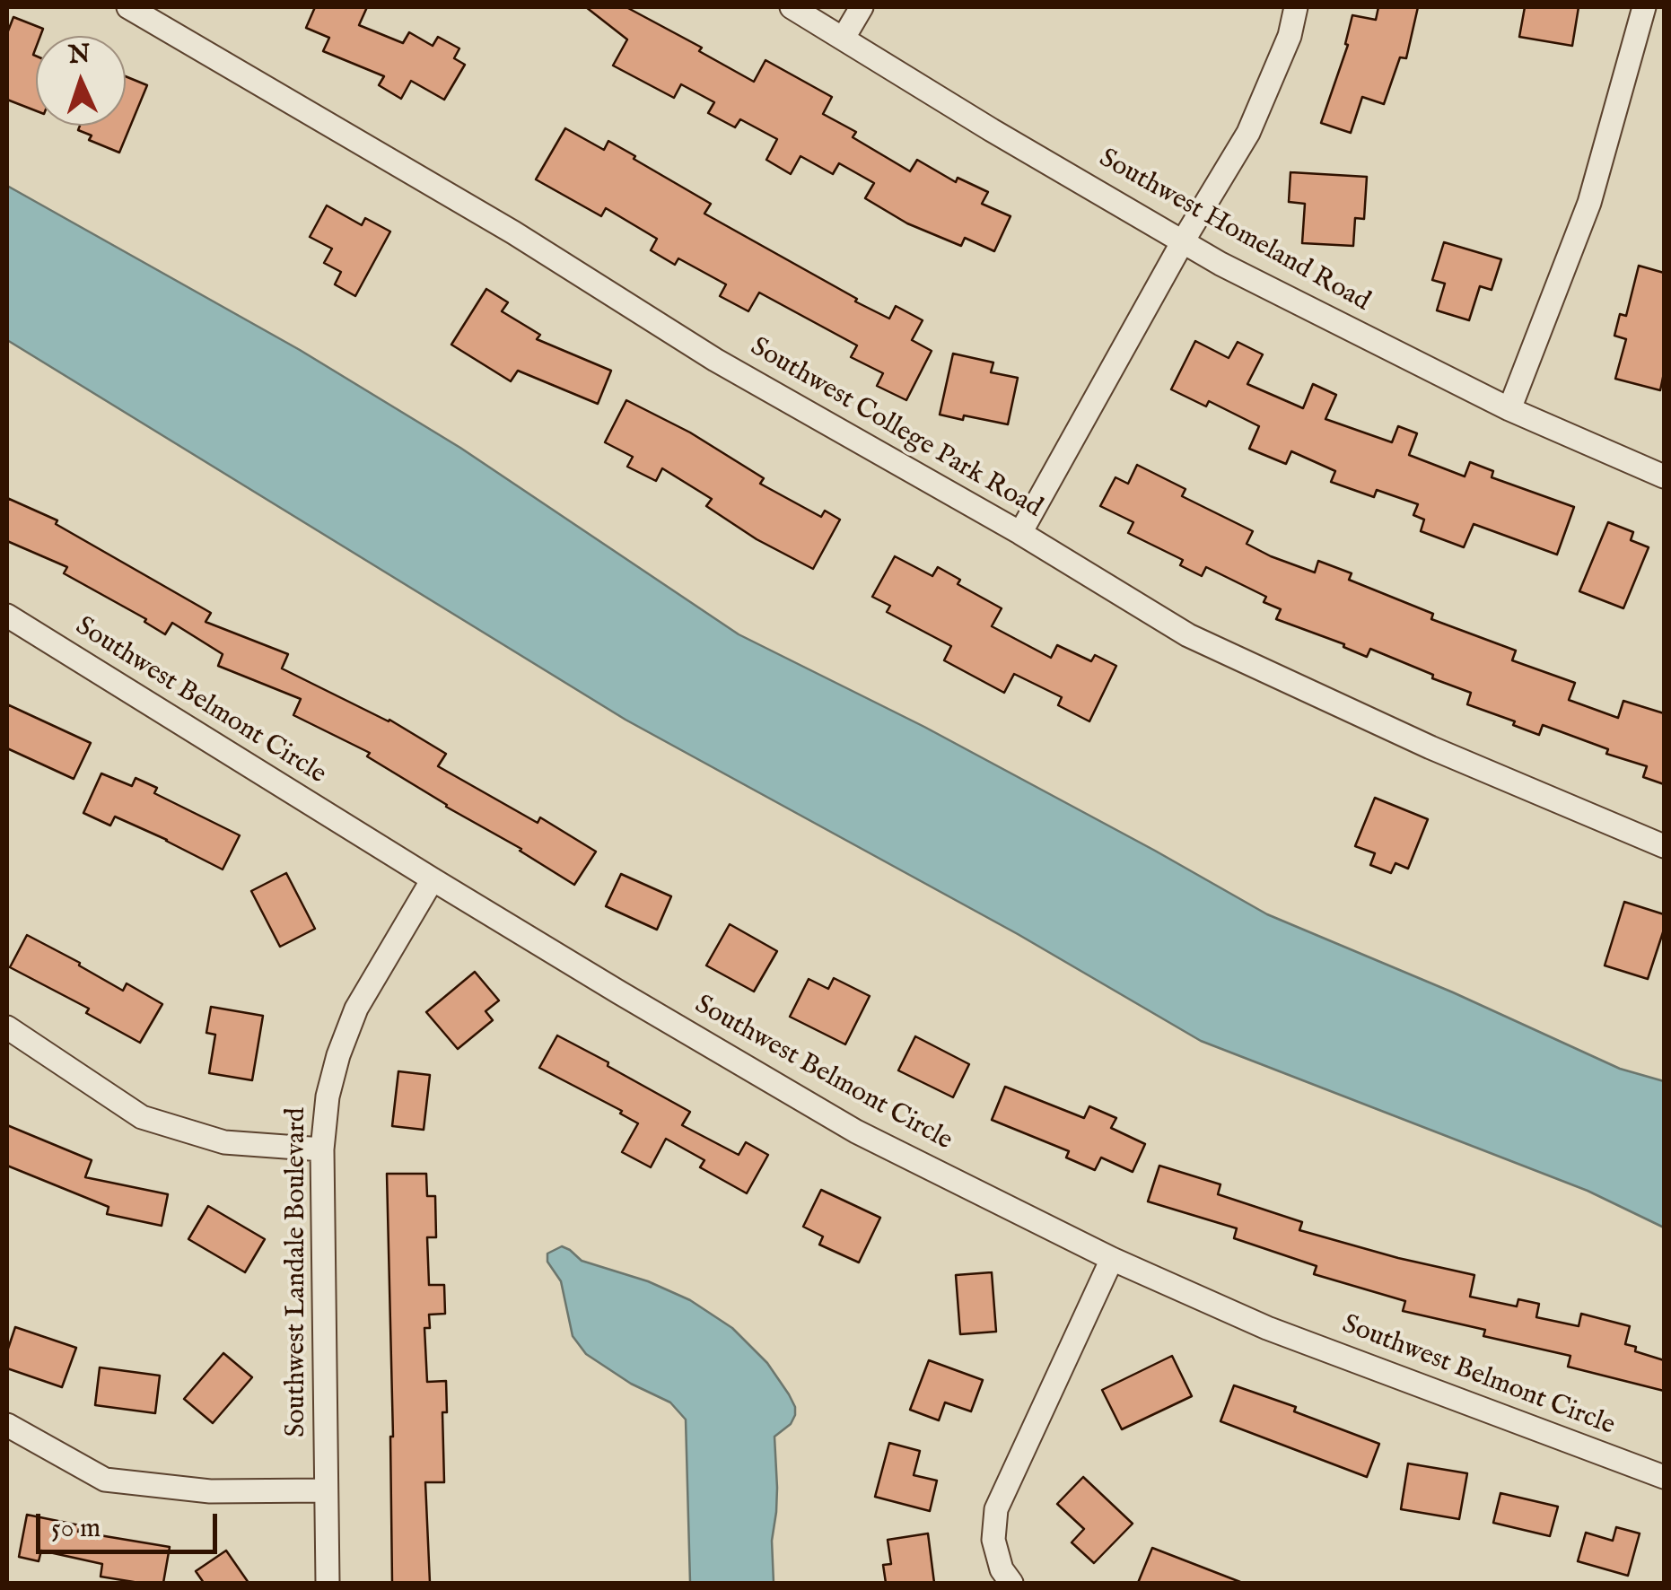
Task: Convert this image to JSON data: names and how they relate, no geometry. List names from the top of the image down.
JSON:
{
  "streets": {
    "street": [
      "Southwest Homeland Road",
      "Southwest College Park Road",
      "Southwest Belmont Circle",
      "Southwest Landale Boulevard"
    ]
  },
  "crossings": [
    ["Southwest Belmont Circle", "Southwest Landale Boulevard"]
  ],
  "scale_bar": "50 m",
  "north": "top"
}
